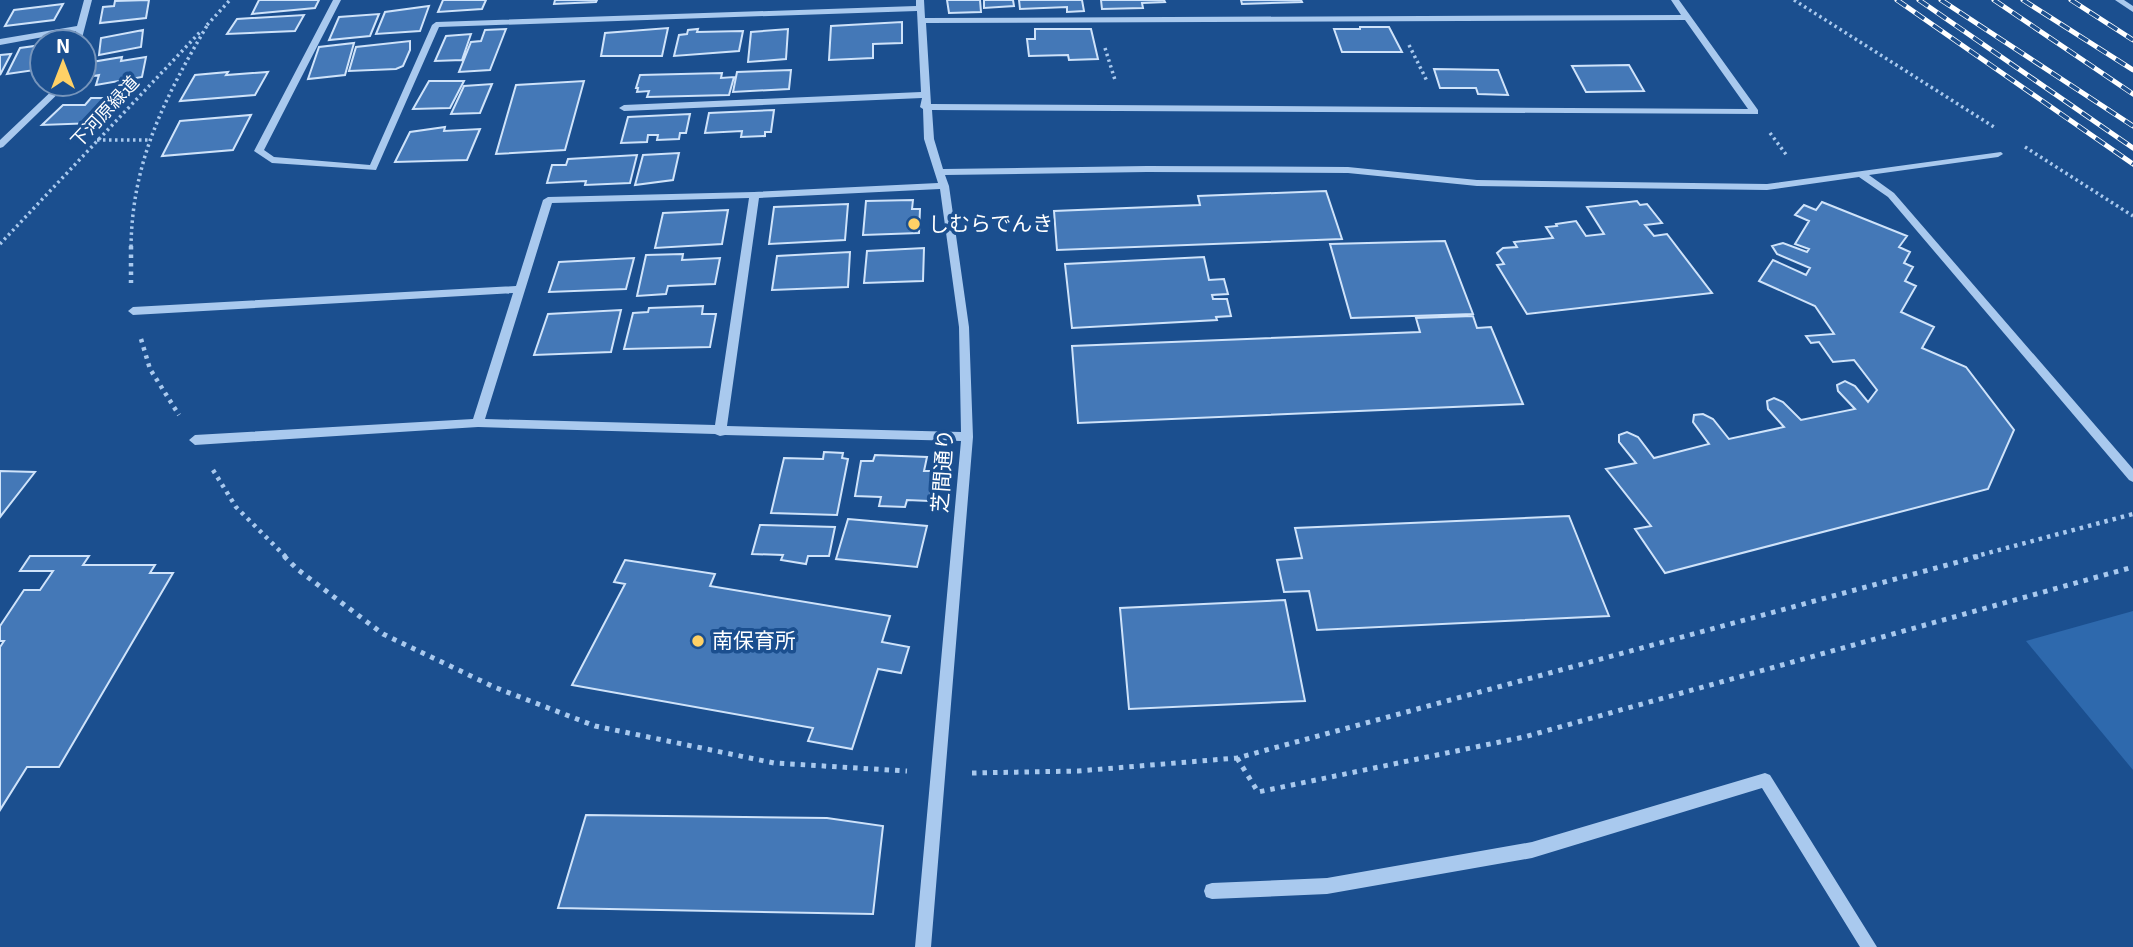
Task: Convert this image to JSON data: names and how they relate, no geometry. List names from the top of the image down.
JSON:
{
  "streets": {
    "street": ["芝間通り"],
    "path": ["下河原緑道"]
  },
  "places": ["しむらでんき", "南保育所"],
  "north": "top"
}
